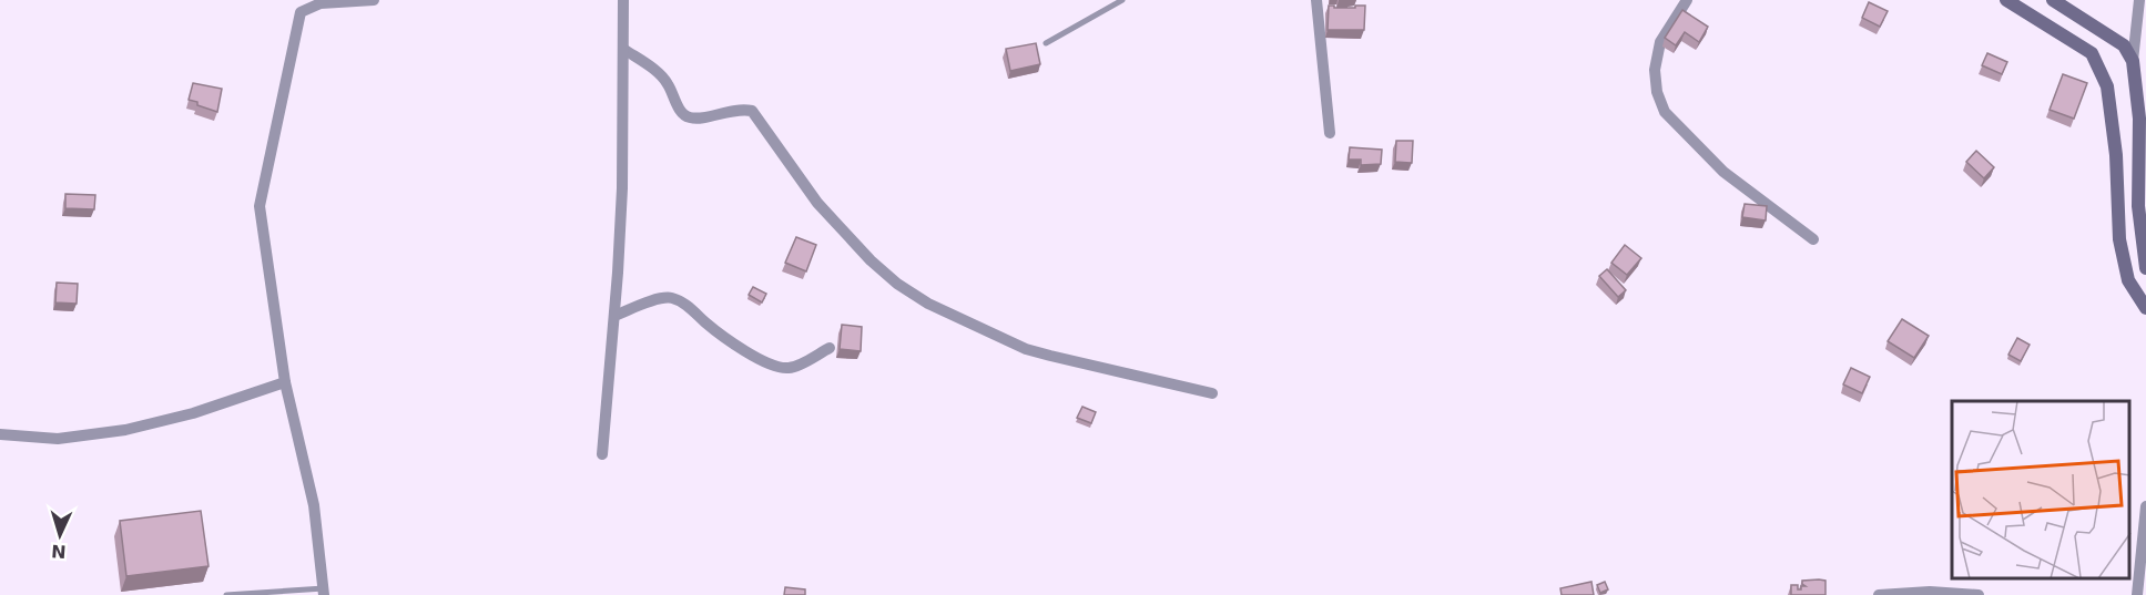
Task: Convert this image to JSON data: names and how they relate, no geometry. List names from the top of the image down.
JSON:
{
  "north": "bottom"
}
